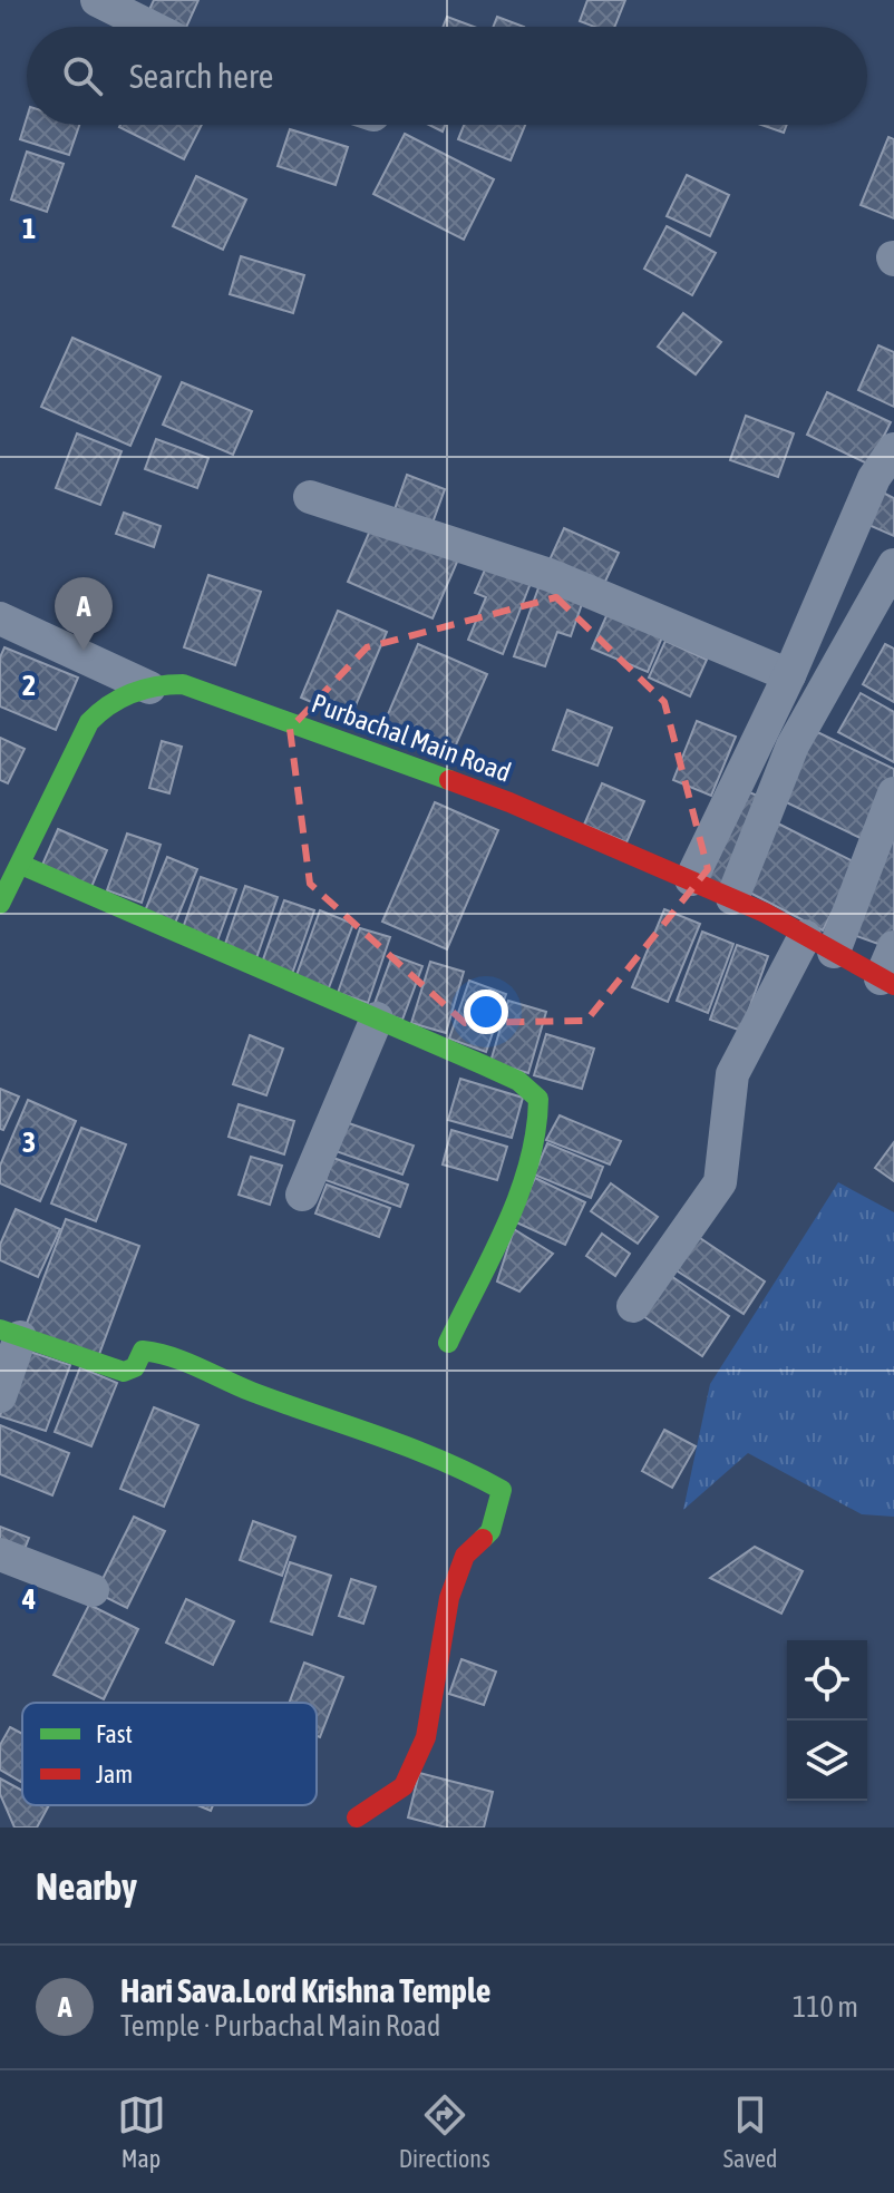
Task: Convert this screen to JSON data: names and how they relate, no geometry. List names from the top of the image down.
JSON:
{
  "streets": {
    "street": ["Purbachal Main Road"]
  },
  "legend": ["Fast", "Jam"],
  "page": {
    "search": "Search here",
    "pins": "A",
    "heading": "Nearby",
    "list": [
      {
        "mark": "A",
        "name": "Hari Sava.Lord Krishna Temple",
        "note": "Temple · Purbachal Main Road",
        "value": "110 m"
      }
    ],
    "nav": ["Map", "Directions", "Saved"]
  },
  "grid": {
    "rows": [
      "1",
      "2",
      "3",
      "4"
    ]
  }
}
